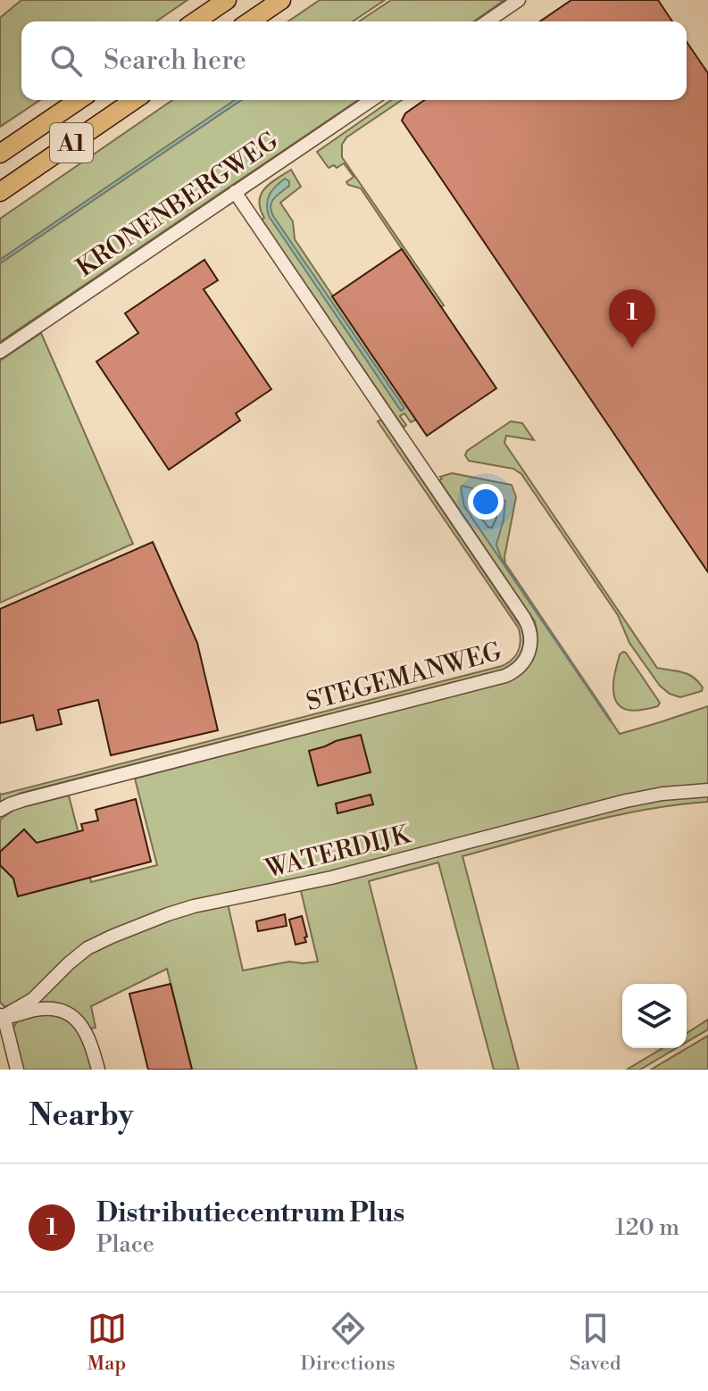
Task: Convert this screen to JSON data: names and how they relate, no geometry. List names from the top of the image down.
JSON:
{
  "streets": {
    "highway": ["A1"],
    "street": ["KRONENBERGWEG", "STEGEMANWEG", "WATERDIJK"]
  },
  "crossings": [
    ["KRONENBERGWEG", "STEGEMANWEG"]
  ],
  "page": {
    "search": "Search here",
    "pins": "1",
    "heading": "Nearby",
    "list": [
      {
        "mark": "1",
        "name": "Distributiecentrum Plus",
        "note": "Place",
        "value": "120 m"
      }
    ],
    "nav": ["Map", "Directions", "Saved"]
  }
}
